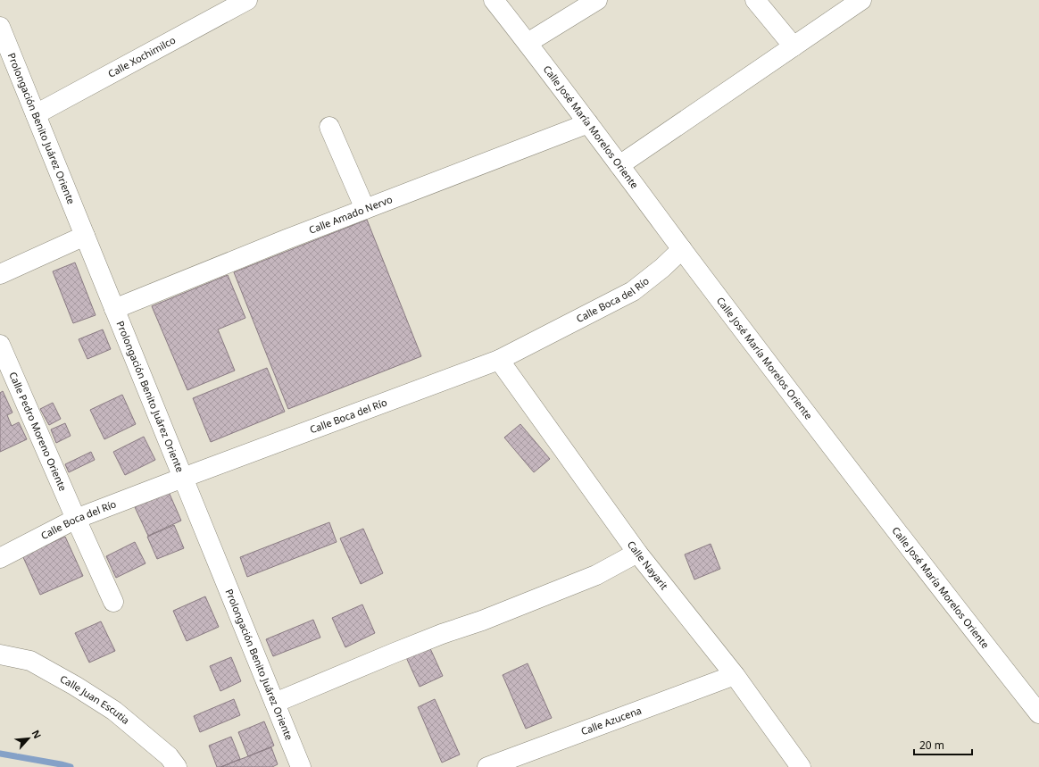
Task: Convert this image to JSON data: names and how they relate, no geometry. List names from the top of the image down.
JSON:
{
  "streets": {
    "street": [
      "Calle Xochimilco",
      "Calle José María Morelos Oriente",
      "Prolongación Benito Juárez Oriente",
      "Calle Amado Nervo",
      "Calle Boca del Río",
      "Calle Pedro Moreno Oriente",
      "Calle Nayarit",
      "Calle Juan Escutia",
      "Calle Azucena"
    ]
  },
  "crossings": [
    ["Calle Xochimilco", "Prolongación Benito Juárez Oriente"],
    ["Calle José María Morelos Oriente", "Calle Amado Nervo"],
    ["Calle José María Morelos Oriente", "Calle Boca del Río"],
    ["Prolongación Benito Juárez Oriente", "Calle Amado Nervo"],
    ["Prolongación Benito Juárez Oriente", "Calle Boca del Río"],
    ["Calle Boca del Río", "Calle Pedro Moreno Oriente"],
    ["Calle Boca del Río", "Calle Nayarit"],
    ["Calle Nayarit", "Calle Azucena"]
  ],
  "scale_bar": "20 m",
  "north": "top right"
}
